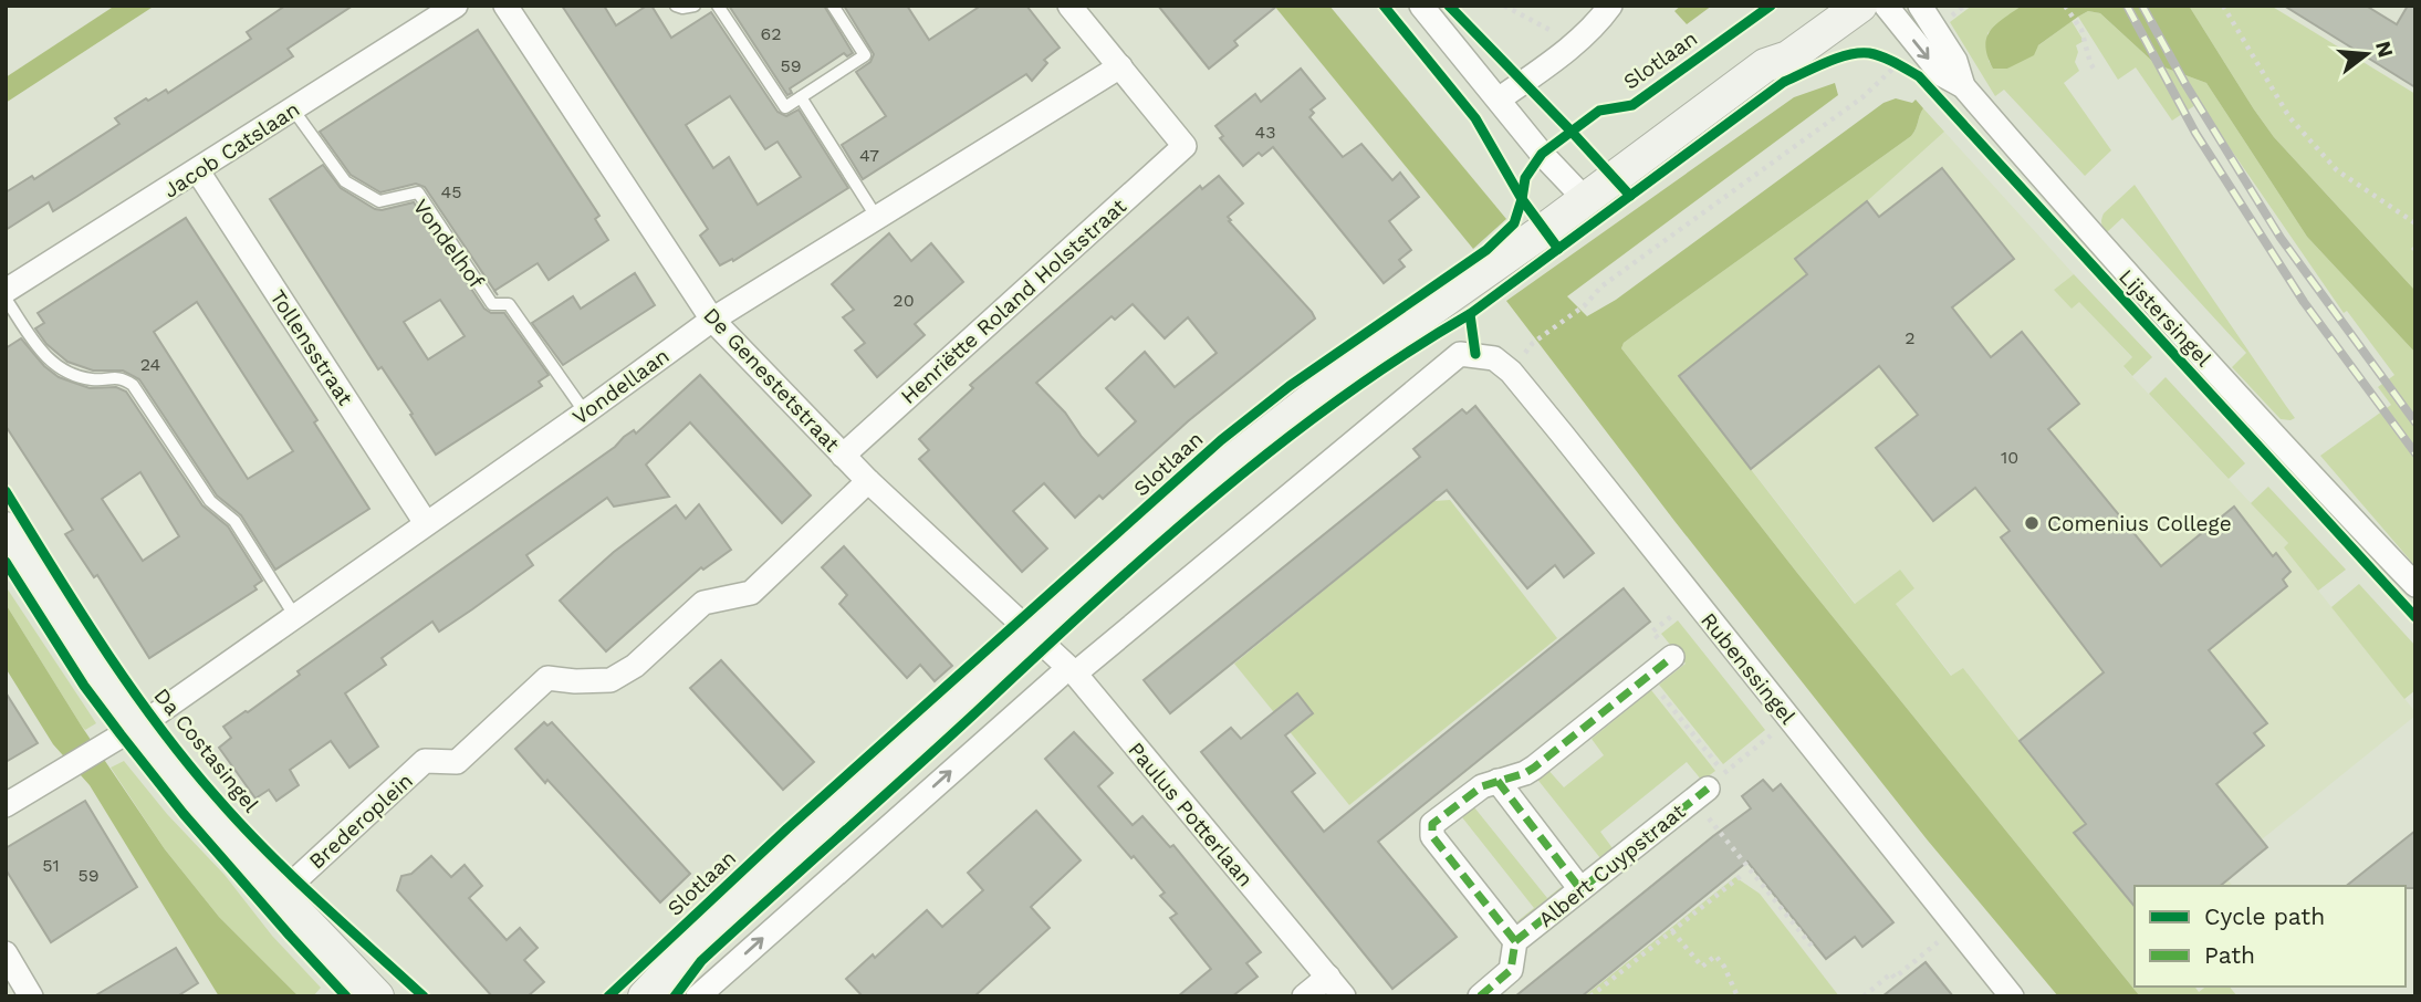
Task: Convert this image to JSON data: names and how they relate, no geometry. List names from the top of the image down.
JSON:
{
  "streets": {
    "street": [
      "Slotlaan",
      "Jacob Catslaan",
      "Henriëtte Roland Holststraat",
      "Lijstersingel",
      "Tollensstraat",
      "De Genestetstraat",
      "Vondellaan",
      "Rubenssingel",
      "Da Costasingel",
      "Paulus Potterlaan",
      "Brederoplein",
      "Albert Cuypstraat"
    ],
    "lane": ["Vondelhof"]
  },
  "crossings": [
    ["Slotlaan", "De Genestetstraat"],
    ["Slotlaan", "Paulus Potterlaan"],
    ["Jacob Catslaan", "Vondelhof"],
    ["Jacob Catslaan", "Tollensstraat"],
    ["Vondelhof", "Vondellaan"],
    ["Henriëtte Roland Holststraat", "De Genestetstraat"],
    ["Henriëtte Roland Holststraat", "Vondellaan"],
    ["Tollensstraat", "Vondellaan"],
    ["De Genestetstraat", "Vondellaan"],
    ["De Genestetstraat", "Paulus Potterlaan"],
    ["De Genestetstraat", "Brederoplein"],
    ["Vondellaan", "Da Costasingel"],
    ["Rubenssingel", "Paulus Potterlaan"],
    ["Da Costasingel", "Brederoplein"]
  ],
  "places": ["Comenius College"],
  "house_numbers": [
    "62",
    "59",
    "43",
    "47",
    "45",
    "20",
    "2",
    "24",
    "10",
    "51",
    "59"
  ],
  "legend": ["Cycle path", "Path"],
  "north": "right"
}
